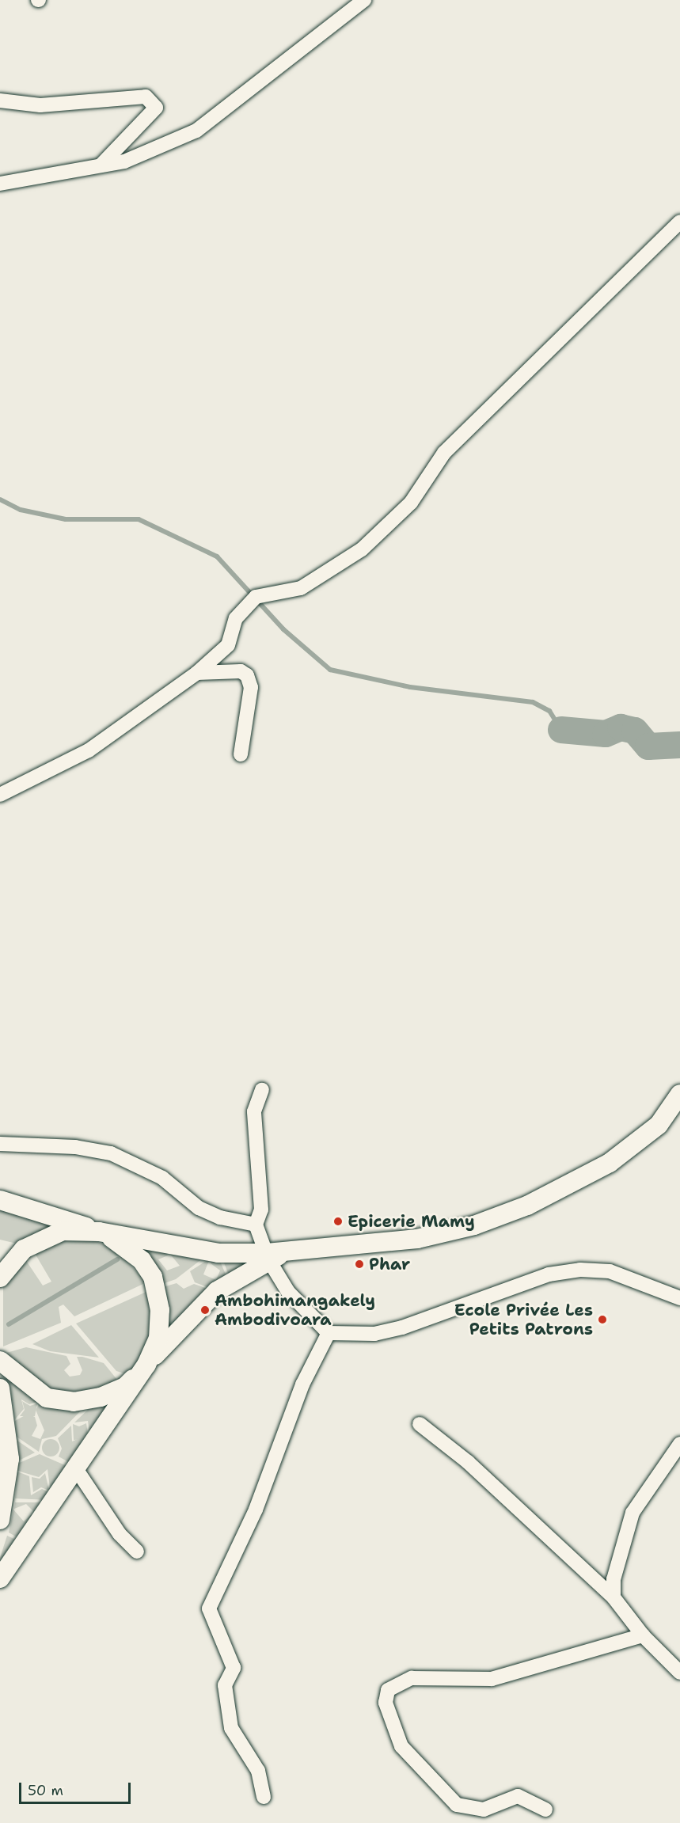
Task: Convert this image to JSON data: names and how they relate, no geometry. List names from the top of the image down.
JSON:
{
  "places": [
    "Epicerie Mamy",
    "Phar",
    "Ambohimangakely Ambodivoara",
    "Ecole Privée Les Petits Patrons"
  ],
  "scale_bar": "50 m"
}
